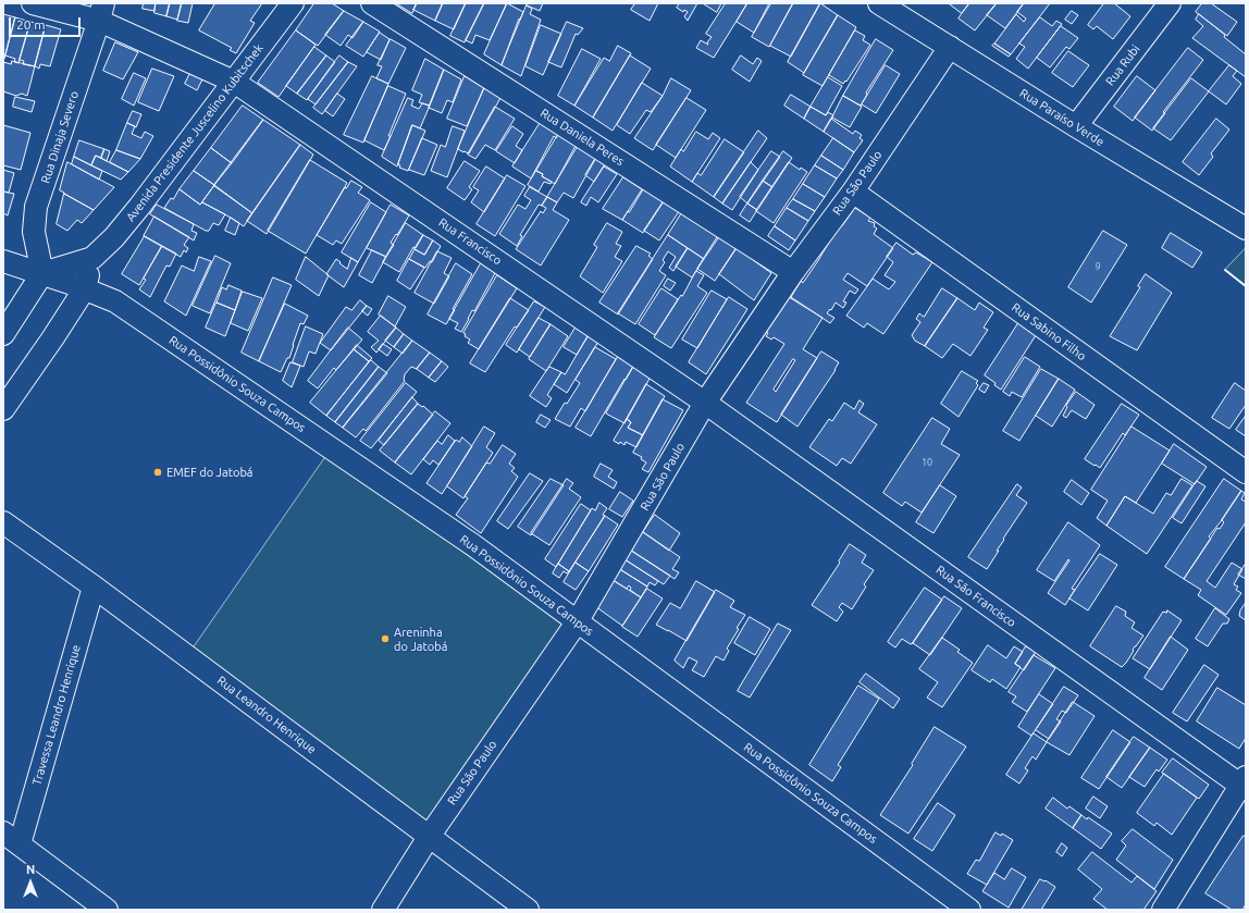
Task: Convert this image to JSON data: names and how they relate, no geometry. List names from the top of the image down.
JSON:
{
  "streets": {
    "street": [
      "Rua Rubi",
      "Rua Paraíso Verde",
      "Avenida Presidente Juscelino Kubitschek",
      "Rua Dinaja Severo",
      "Rua Daniela Peres",
      "Rua São Paulo",
      "Rua Francisco",
      "Rua Sabino Filho",
      "Rua Possidônio Souza Campos",
      "Rua São Francisco",
      "Travessa Leandro Henrique",
      "Rua Leandro Henrique"
    ]
  },
  "crossings": [
    ["Rua Rubi", "Rua Paraíso Verde"],
    ["Rua Paraíso Verde", "Rua São Paulo"],
    ["Avenida Presidente Juscelino Kubitschek", "Rua Dinaja Severo"],
    ["Avenida Presidente Juscelino Kubitschek", "Rua Francisco"],
    ["Avenida Presidente Juscelino Kubitschek", "Rua Possidônio Souza Campos"],
    ["Rua Dinaja Severo", "Rua Possidônio Souza Campos"],
    ["Rua Daniela Peres", "Rua São Paulo"],
    ["Rua São Paulo", "Rua Francisco"],
    ["Rua São Paulo", "Rua Sabino Filho"],
    ["Rua São Paulo", "Rua Possidônio Souza Campos"],
    ["Rua São Paulo", "Rua São Francisco"],
    ["Rua São Paulo", "Rua Leandro Henrique"],
    ["Rua Francisco", "Rua São Francisco"],
    ["Travessa Leandro Henrique", "Rua Leandro Henrique"]
  ],
  "places": ["EMEF do Jatobá", "Areninha do Jatobá"],
  "house_numbers": ["9", "10"],
  "scale_bar": "20 m",
  "north": "top"
}
